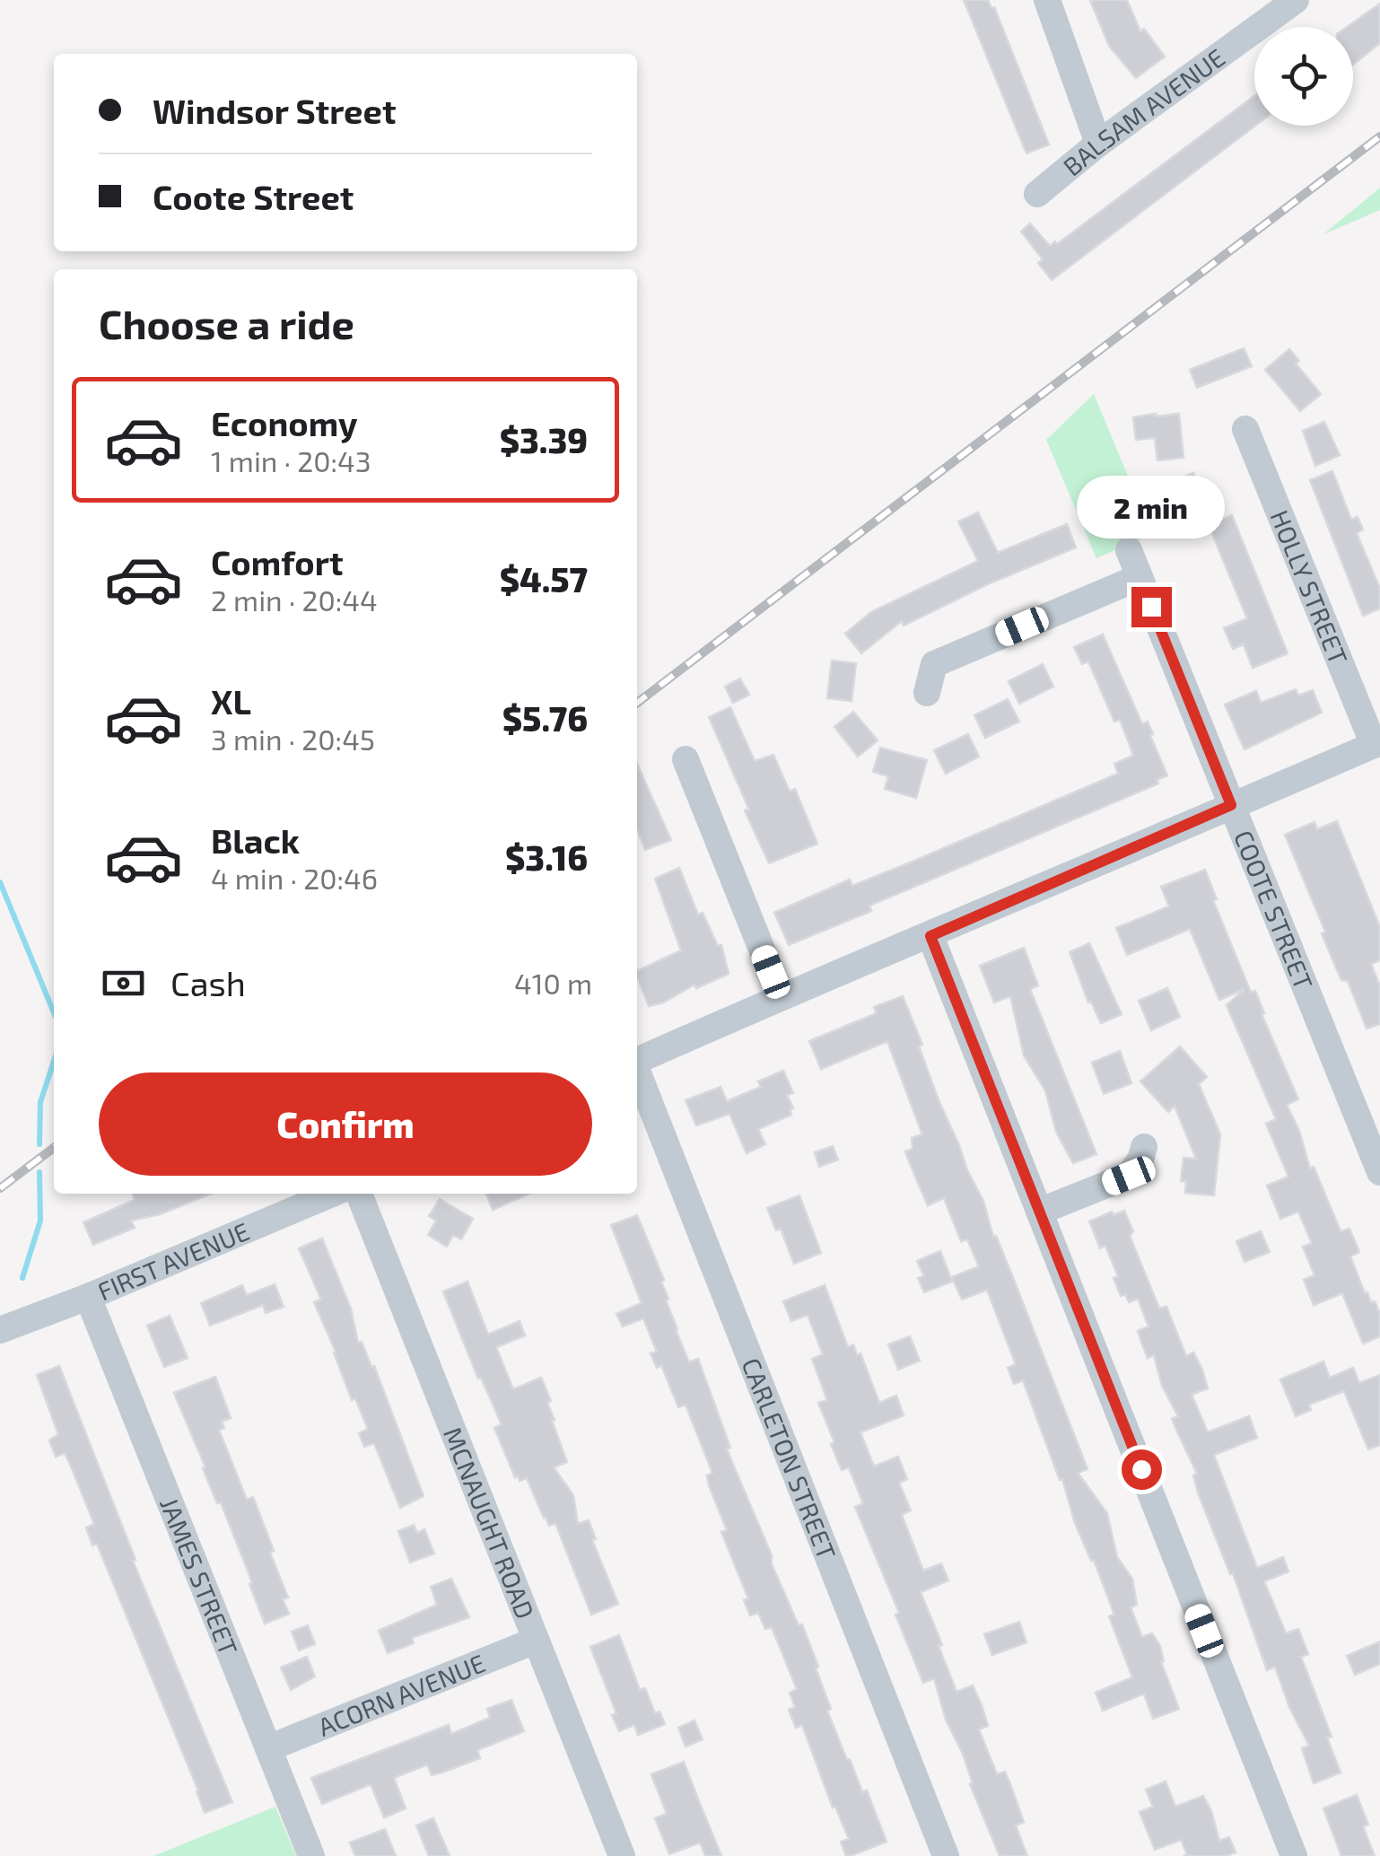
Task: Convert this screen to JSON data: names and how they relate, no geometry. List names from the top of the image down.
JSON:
{
  "streets": {
    "street": [
      "BALSAM AVENUE",
      "HOLLY STREET",
      "COOTE STREET",
      "FIRST AVENUE",
      "CARLETON STREET",
      "MCNAUGHT ROAD",
      "JAMES STREET",
      "ACORN AVENUE"
    ]
  },
  "crossings": [
    ["FIRST AVENUE", "JAMES STREET"],
    ["MCNAUGHT ROAD", "ACORN AVENUE"],
    ["JAMES STREET", "ACORN AVENUE"]
  ],
  "page": {
    "banner": ["Windsor Street", "Coote Street"],
    "heading": "Choose a ride",
    "list": [
      {
        "name": "Economy",
        "note": "1 min · 20:43",
        "value": "$3.39"
      },
      {
        "name": "Comfort",
        "note": "2 min · 20:44",
        "value": "$4.57"
      },
      {
        "name": "XL",
        "note": "3 min · 20:45",
        "value": "$5.76"
      },
      {
        "name": "Black",
        "note": "4 min · 20:46",
        "value": "$3.16"
      }
    ],
    "bubble": "2 min",
    "pay": ["Cash", "410 m"],
    "buttons": "Confirm"
  }
}
